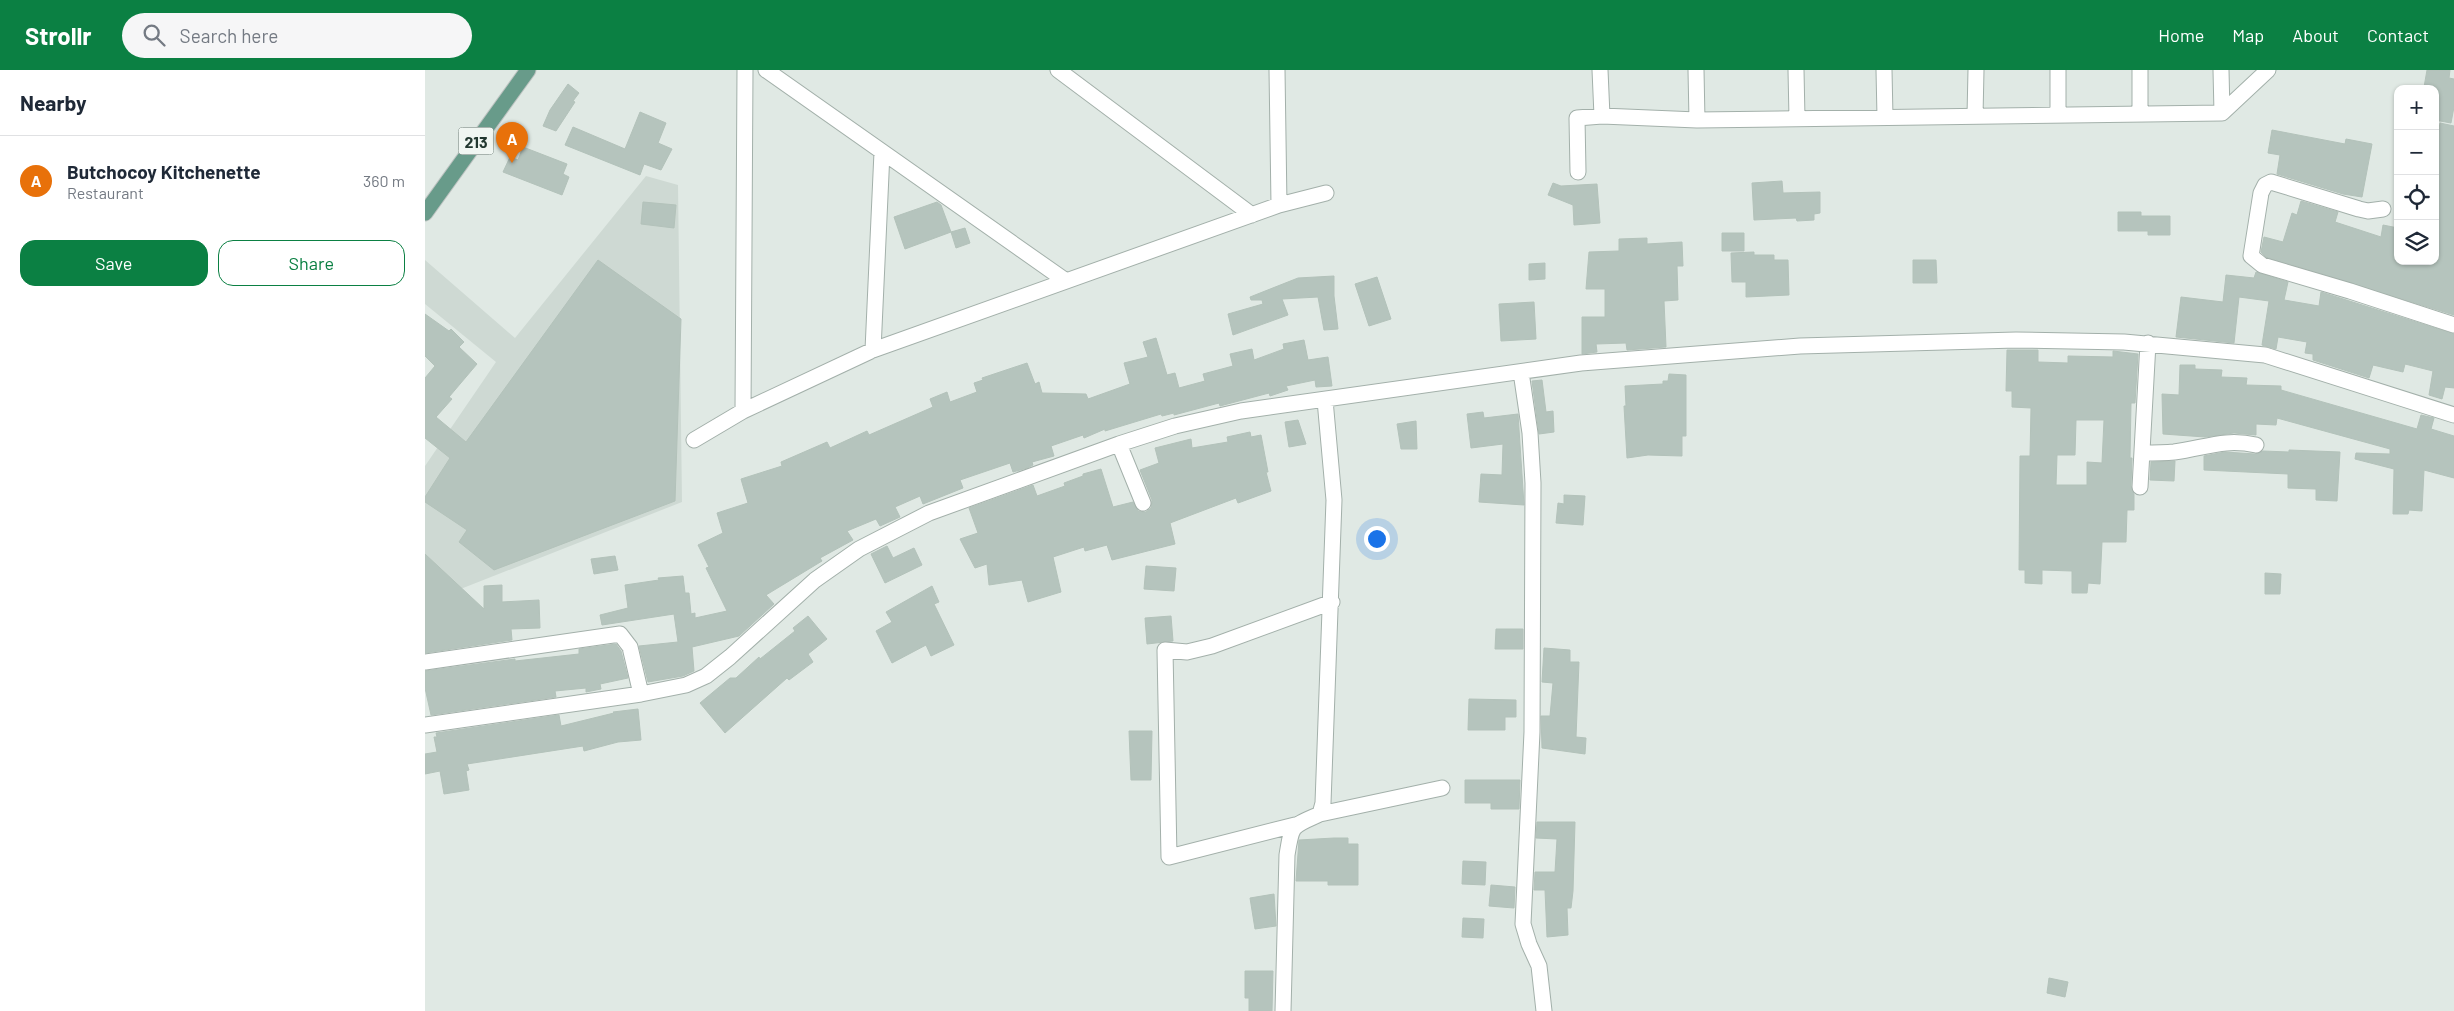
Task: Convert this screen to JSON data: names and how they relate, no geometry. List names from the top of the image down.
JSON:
{
  "streets": {
    "main road": ["213"]
  },
  "page": {
    "header": "Strollr",
    "search": "Search here",
    "nav": [
      "Home",
      "Map",
      "About",
      "Contact"
    ],
    "heading": "Nearby",
    "map_buttons": ["+", "−"],
    "pins": "A",
    "list": [
      {
        "mark": "A",
        "name": "Butchocoy Kitchenette",
        "note": "Restaurant",
        "value": "360 m"
      }
    ],
    "buttons": ["Save", "Share"]
  }
}
